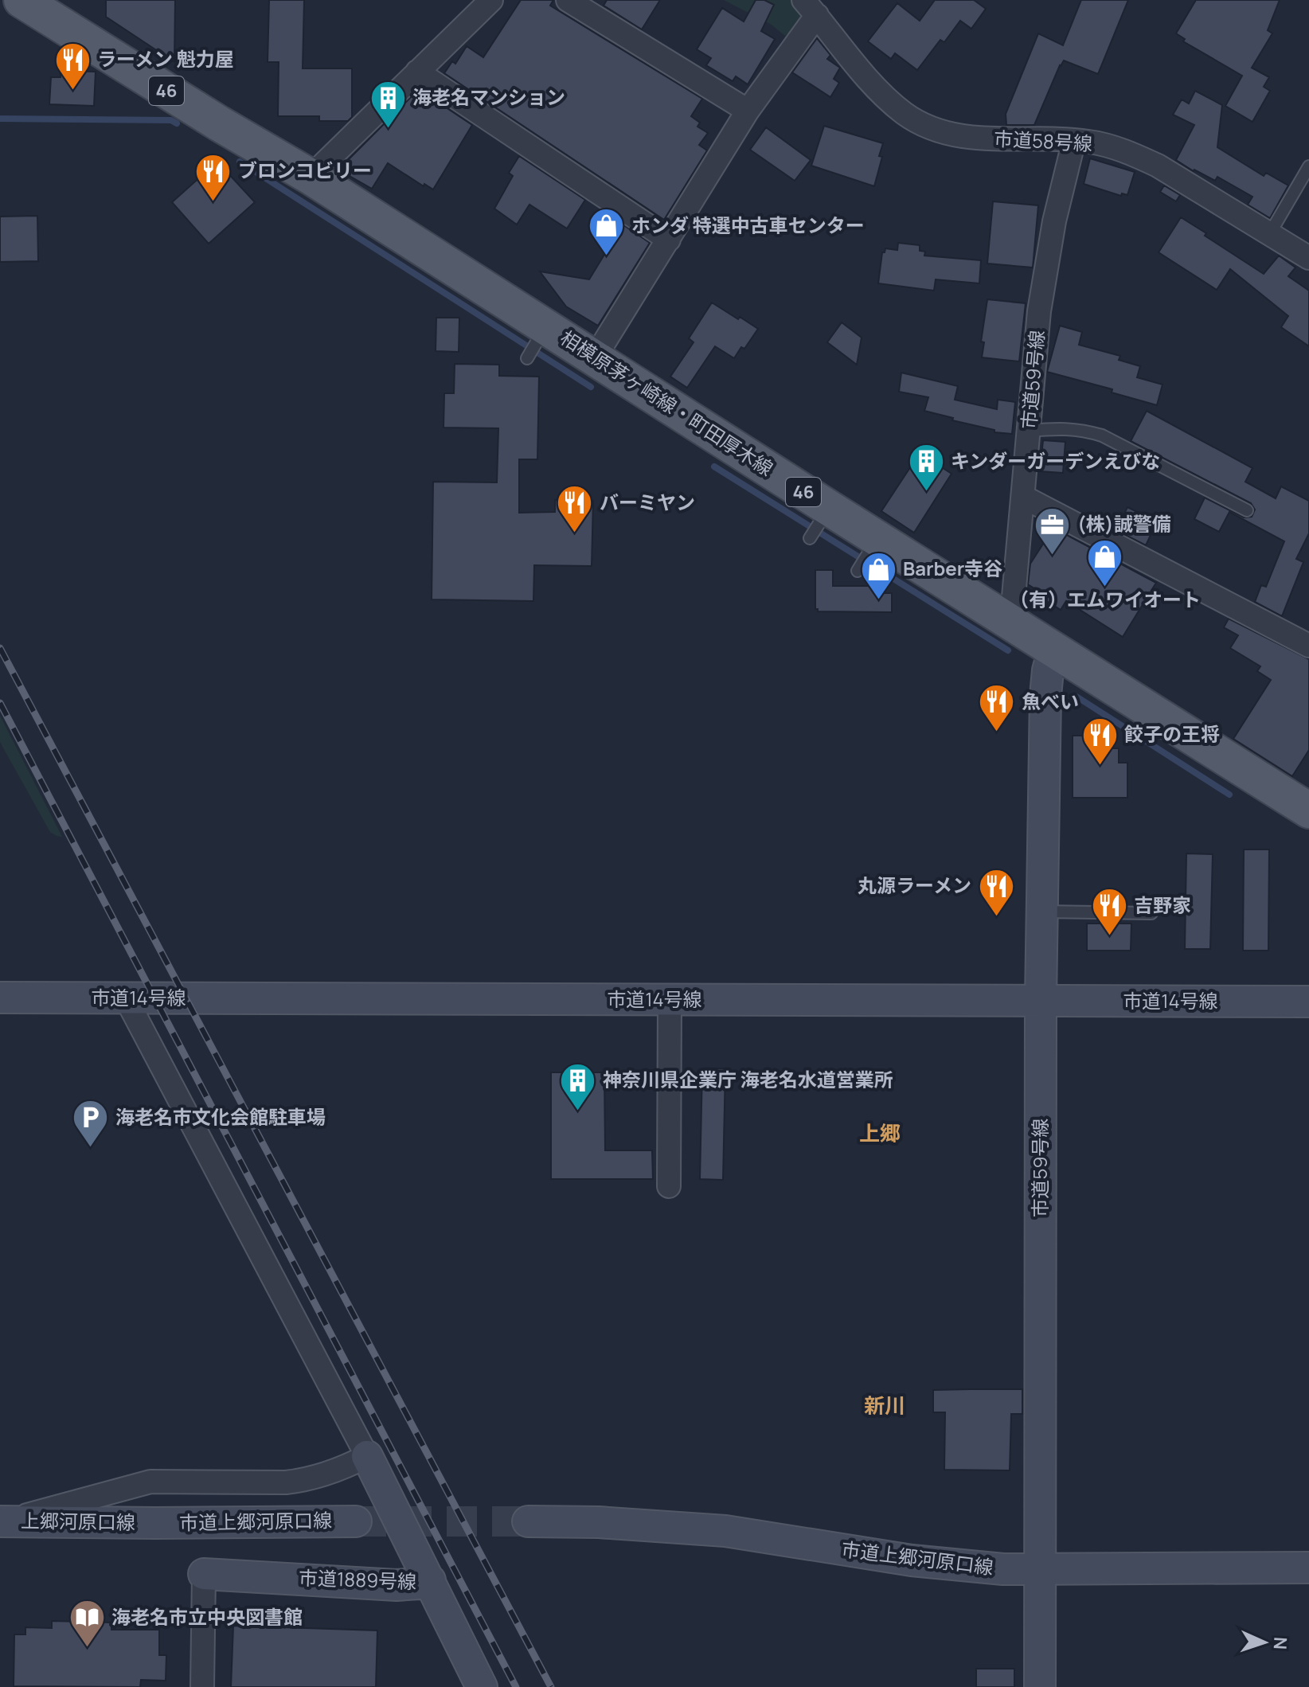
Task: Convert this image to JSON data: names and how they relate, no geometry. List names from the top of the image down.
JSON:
{
  "streets": {
    "main road": ["46", "相模原茅ヶ崎線・町田厚木線"],
    "street": [
      "市道58号線",
      "市道59号線",
      "市道14号線",
      "上郷河原口線",
      "市道上郷河原口線",
      "市道1889号線"
    ]
  },
  "crossings": [
    ["市道58号線", "市道59号線"],
    ["市道59号線", "相模原茅ヶ崎線・町田厚木線"],
    ["市道59号線", "市道14号線"],
    ["市道59号線", "市道上郷河原口線"],
    ["上郷河原口線", "市道上郷河原口線"]
  ],
  "districts": ["上郷", "新川"],
  "places": {
    "restaurant": [
      "ラーメン 魁力屋",
      "ブロンコビリー",
      "バーミヤン",
      "魚べい",
      "餃子の王将",
      "丸源ラーメン",
      "吉野家"
    ],
    "building": ["海老名マンション", "キンダーガーデンえびな", "神奈川県企業庁 海老名水道営業所"],
    "shop": ["ホンダ 特選中古車センター", "（有）エムワイオート", "Barber寺谷"],
    "office": ["(株)誠警備"],
    "parking": ["海老名市文化会館駐車場"],
    "library": ["海老名市立中央図書館"]
  },
  "north": "right"
}
